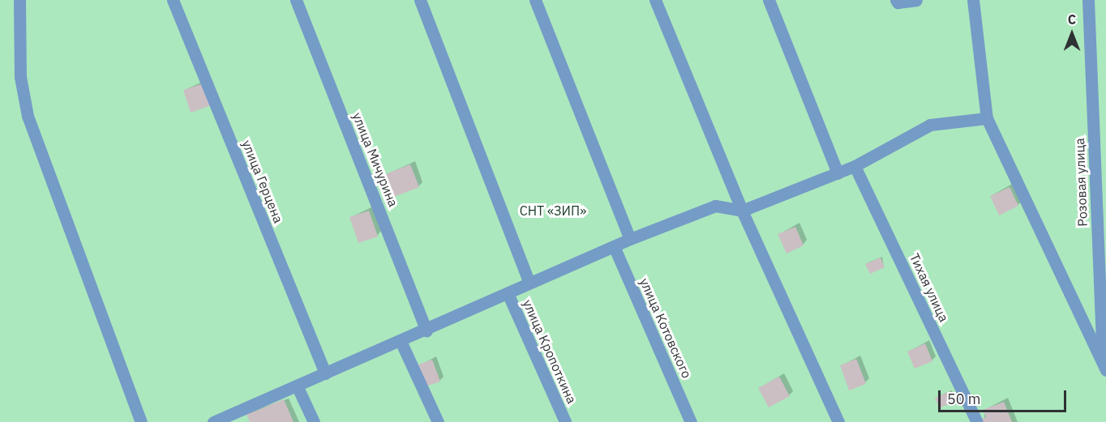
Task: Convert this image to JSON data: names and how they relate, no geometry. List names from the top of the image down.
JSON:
{
  "streets": {
    "street": [
      "улица Мичурина",
      "улица Герцена",
      "Розовая улица",
      "Тихая улица",
      "улица Котовского",
      "улица Кропоткина"
    ]
  },
  "parks": ["СНТ «ЗИП»"],
  "scale_bar": "50 m",
  "north": "top"
}
